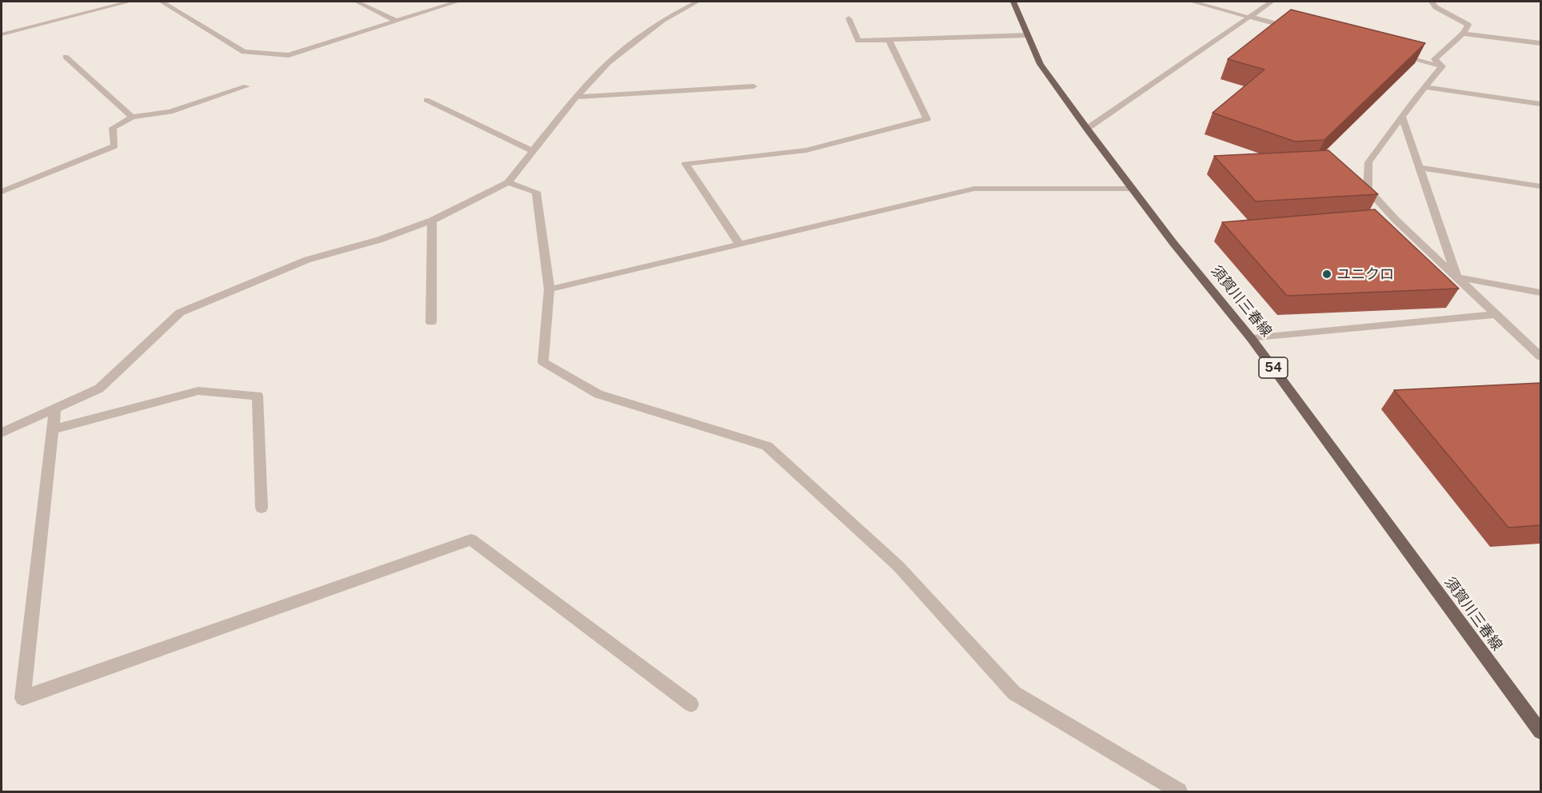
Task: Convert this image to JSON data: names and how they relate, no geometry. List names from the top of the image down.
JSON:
{
  "streets": {
    "main road": ["須賀川三春線", "54"]
  },
  "places": ["ユニクロ"]
}
